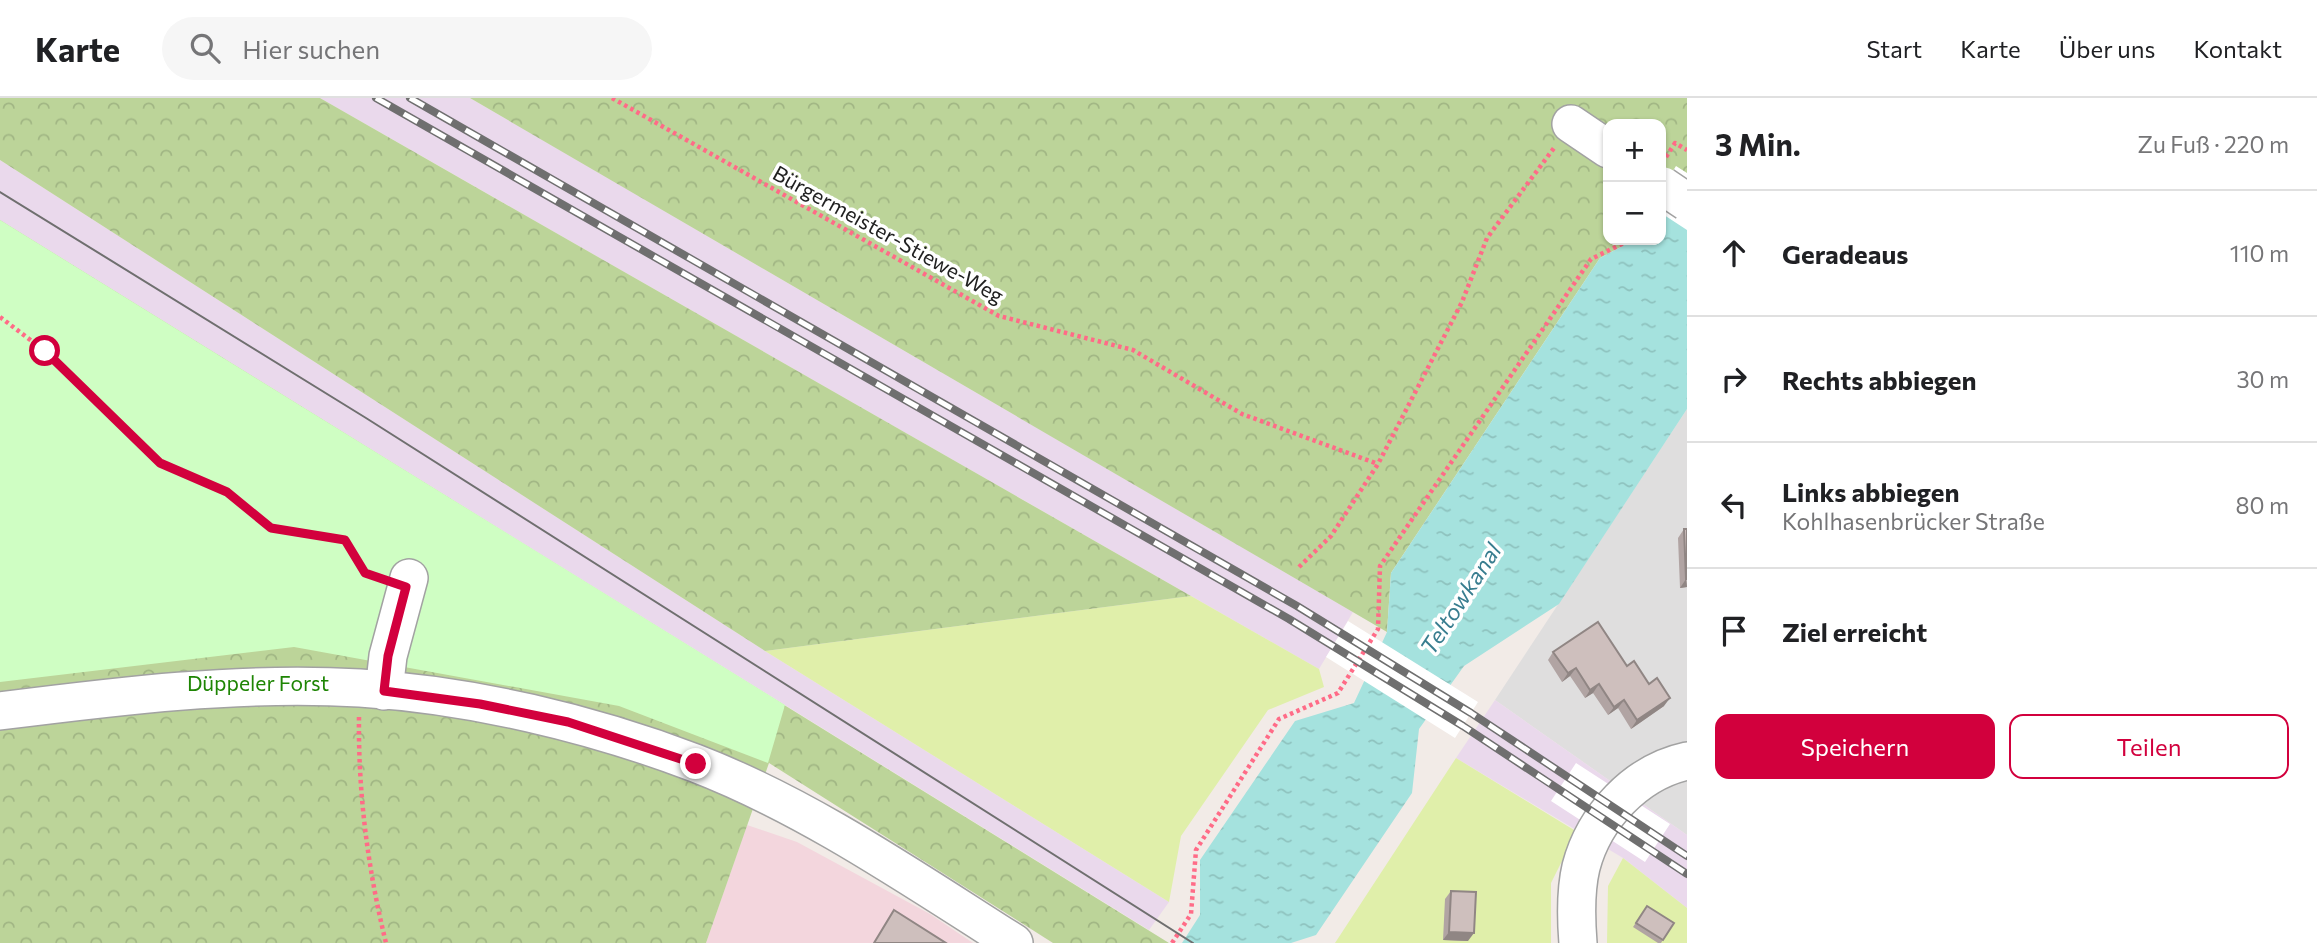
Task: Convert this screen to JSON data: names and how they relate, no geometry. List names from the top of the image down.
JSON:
{
  "streets": {
    "path": ["Bürgermeister-Stiewe-Weg"]
  },
  "water": ["Teltowkanal"],
  "parks": ["Düppeler Forst"],
  "page": {
    "header": "Karte",
    "search": "Hier suchen",
    "nav": [
      "Start",
      "Karte",
      "Über uns",
      "Kontakt"
    ],
    "heading": ["3 Min.", "Zu Fuß · 220 m"],
    "map_buttons": ["+", "−"],
    "list": [
      ["Geradeaus", "110 m"],
      ["Rechts abbiegen", "30 m"],
      ["Links abbiegen", "Kohlhasenbrücker Straße", "80 m"],
      "Ziel erreicht"
    ],
    "buttons": ["Speichern", "Teilen"]
  }
}
